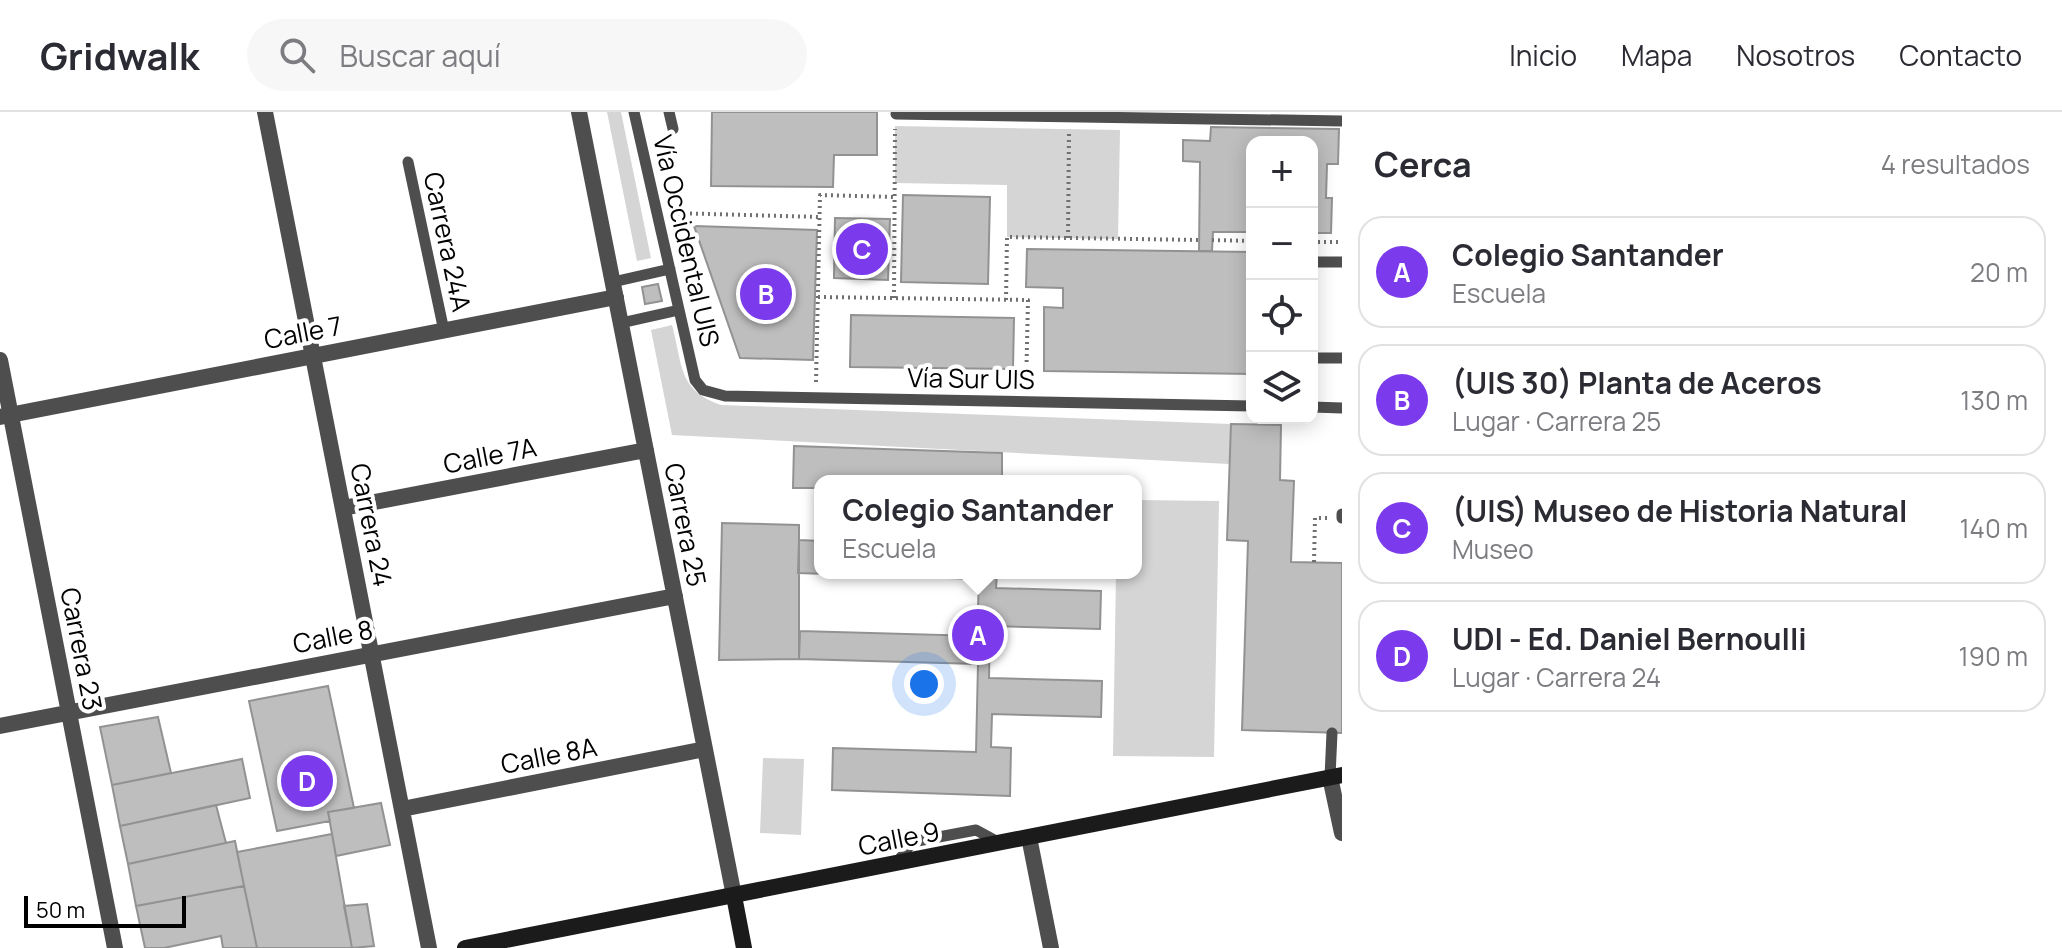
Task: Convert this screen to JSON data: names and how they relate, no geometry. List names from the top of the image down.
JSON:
{
  "streets": {
    "street": [
      "Calle 7",
      "Calle 7A",
      "Carrera 24",
      "Carrera 25",
      "Calle 8",
      "Carrera 23",
      "Calle 8A",
      "Calle 9"
    ],
    "lane": ["Vía Occidental UIS", "Carrera 24A", "Vía Sur UIS"]
  },
  "crossings": [
    ["Vía Occidental UIS", "Vía Sur UIS"],
    ["Carrera 24A", "Calle 7"],
    ["Calle 7", "Carrera 24"],
    ["Calle 7", "Carrera 25"],
    ["Calle 7", "Carrera 23"],
    ["Calle 7A", "Carrera 24"],
    ["Calle 7A", "Carrera 25"],
    ["Carrera 24", "Calle 8"],
    ["Carrera 24", "Calle 8A"],
    ["Carrera 25", "Calle 8"],
    ["Carrera 25", "Calle 8A"],
    ["Carrera 25", "Calle 9"],
    ["Calle 8", "Carrera 23"]
  ],
  "scale_bar": "50 m",
  "page": {
    "header": "Gridwalk",
    "search": "Buscar aquí",
    "nav": [
      "Inicio",
      "Mapa",
      "Nosotros",
      "Contacto"
    ],
    "heading": ["Cerca", "4 resultados"],
    "map_buttons": ["+", "−"],
    "list": [
      {
        "mark": "A",
        "name": "Colegio Santander",
        "note": "Escuela",
        "value": "20 m"
      },
      {
        "mark": "B",
        "name": "(UIS 30) Planta de Aceros",
        "note": "Lugar · Carrera 25",
        "value": "130 m"
      },
      {
        "mark": "C",
        "name": "(UIS) Museo de Historia Natural",
        "note": "Museo",
        "value": "140 m"
      },
      {
        "mark": "D",
        "name": "UDI - Ed. Daniel Bernoulli",
        "note": "Lugar · Carrera 24",
        "value": "190 m"
      }
    ],
    "pins": [
      "C",
      "B",
      "A",
      "D"
    ],
    "popup": ["Colegio Santander", "Escuela"],
    "scale": "50 m"
  }
}
